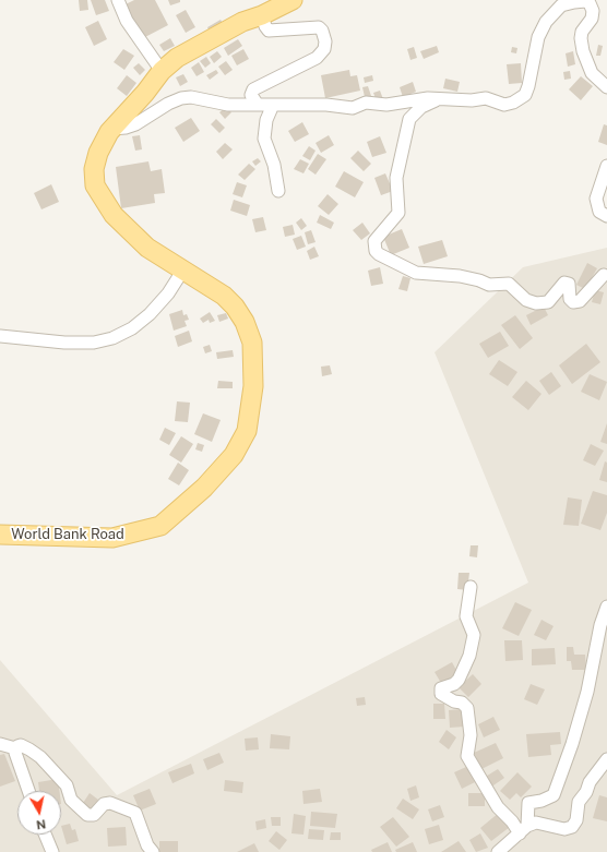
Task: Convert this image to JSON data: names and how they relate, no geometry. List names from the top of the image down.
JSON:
{
  "streets": {
    "main road": ["World Bank Road"]
  },
  "north": "bottom"
}
